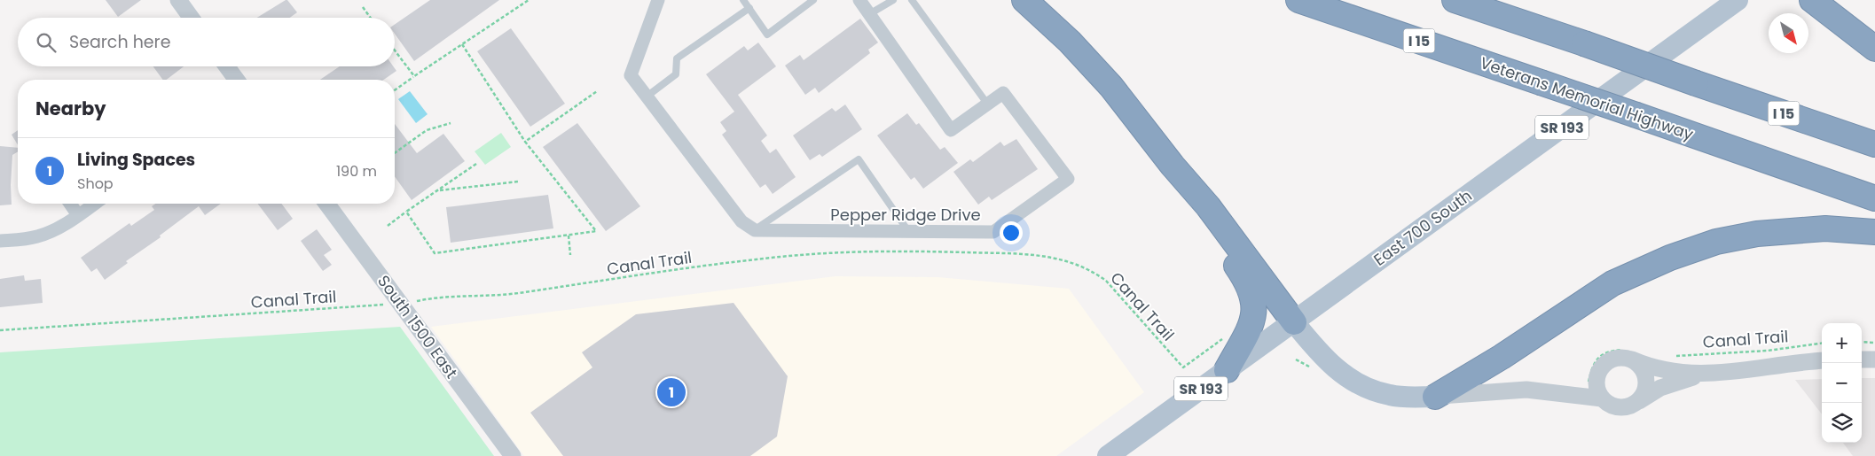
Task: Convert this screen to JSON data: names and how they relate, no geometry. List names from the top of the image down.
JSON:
{
  "streets": {
    "highway": ["I 15", "Veterans Memorial Highway"],
    "main road": ["SR 193", "East 700 South"],
    "street": ["Pepper Ridge Drive", "South 1500 East"],
    "path": ["Canal Trail"]
  },
  "crossings": [
    ["Canal Trail", "South 1500 East"]
  ],
  "north": "bottom right",
  "page": {
    "search": "Search here",
    "heading": "Nearby",
    "list": [
      {
        "mark": "1",
        "name": "Living Spaces",
        "note": "Shop",
        "value": "190 m"
      }
    ],
    "map_buttons": ["+", "−"],
    "pins": "1"
  }
}
